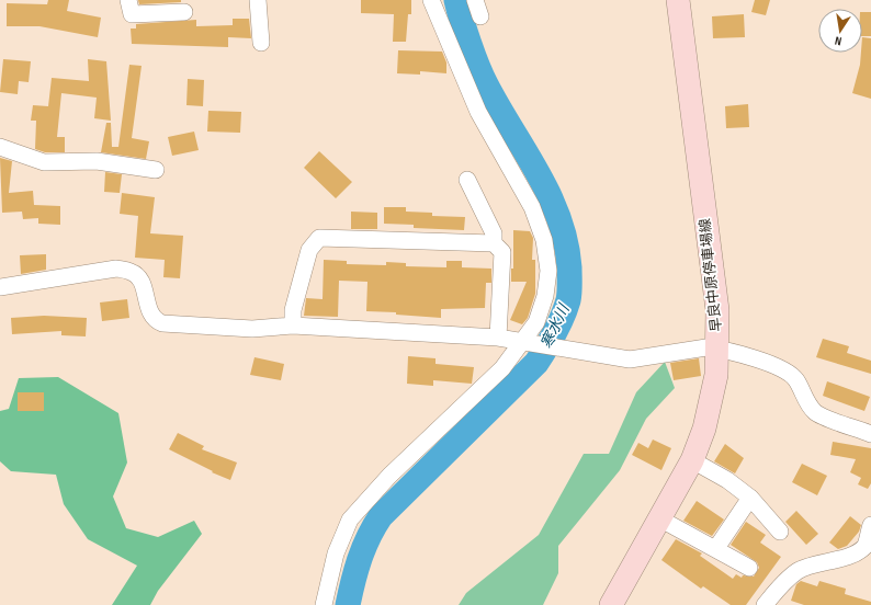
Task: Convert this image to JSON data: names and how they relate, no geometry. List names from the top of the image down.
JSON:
{
  "streets": {
    "main road": ["早良中原停車場線"]
  },
  "water": ["寒水川"],
  "north": "bottom"
}
